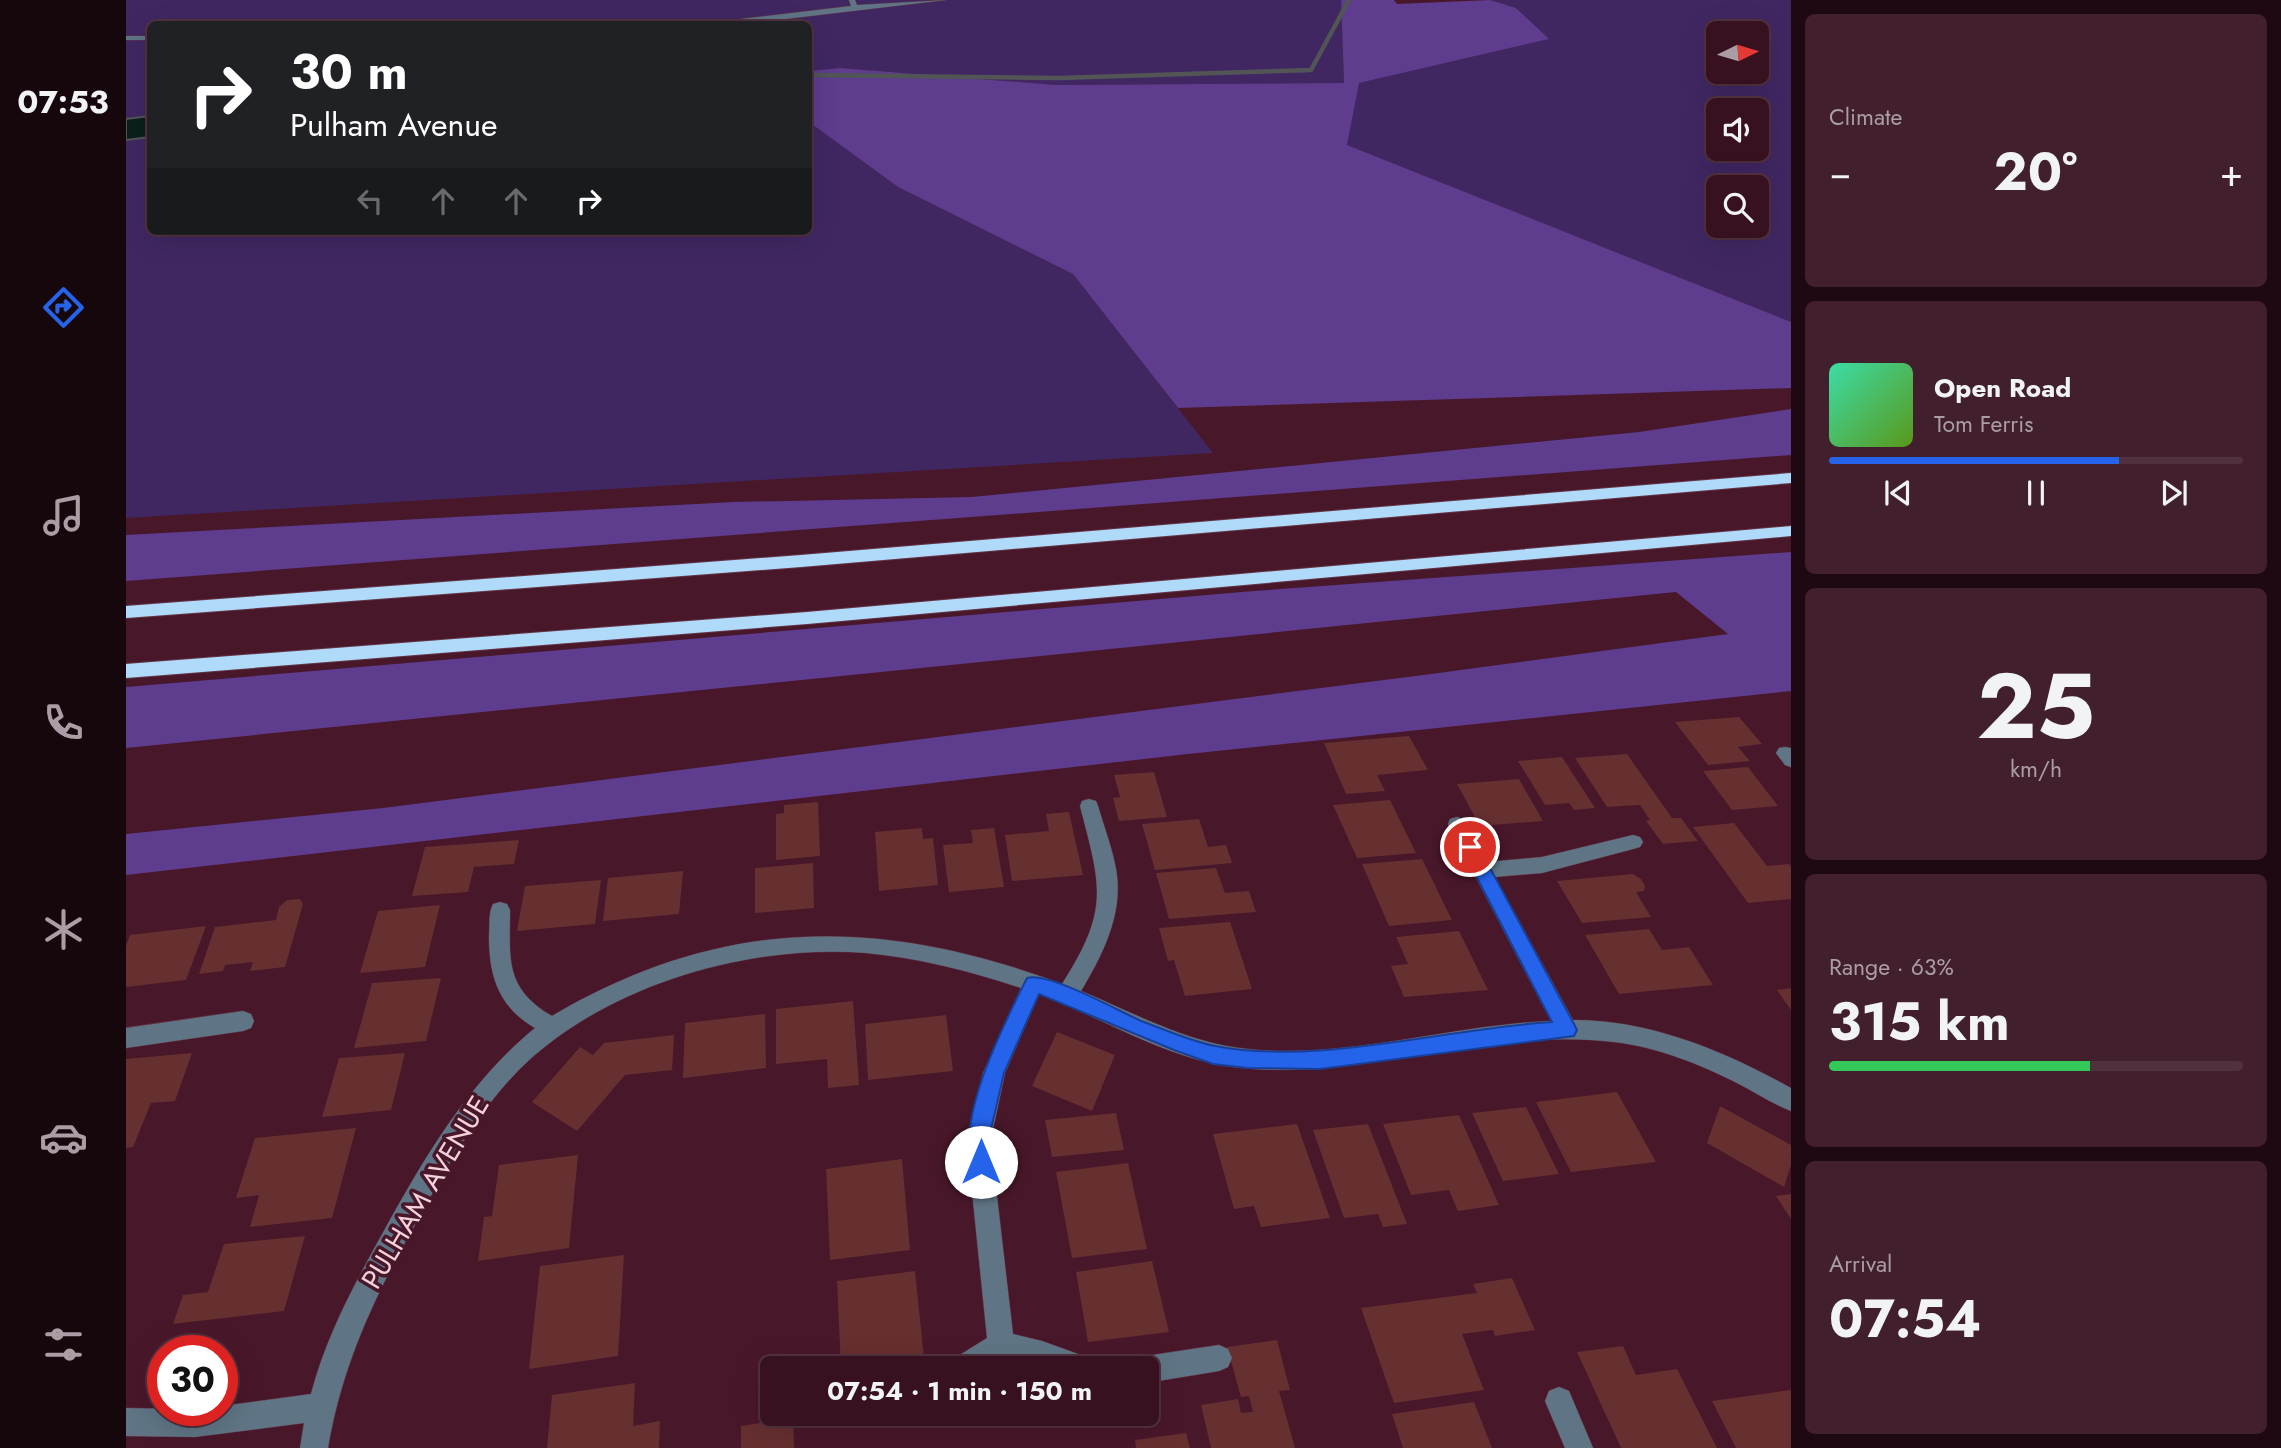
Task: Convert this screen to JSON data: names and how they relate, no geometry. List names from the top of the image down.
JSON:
{
  "streets": {
    "street": ["PULHAM AVENUE"]
  },
  "north": "right",
  "page": {
    "tabs": "07:53",
    "tile": [
      "Climate",
      ["25", "km/h"],
      ["Range · 63%", "315 km"],
      ["Arrival", "07:54"]
    ],
    "turn": ["30 m", "Pulham Avenue"],
    "heat": ["−", "20°", "+"],
    "song": ["Open Road", "Tom Ferris"],
    "limit": "30",
    "trip": "07:54 · 1 min · 150 m"
  }
}
